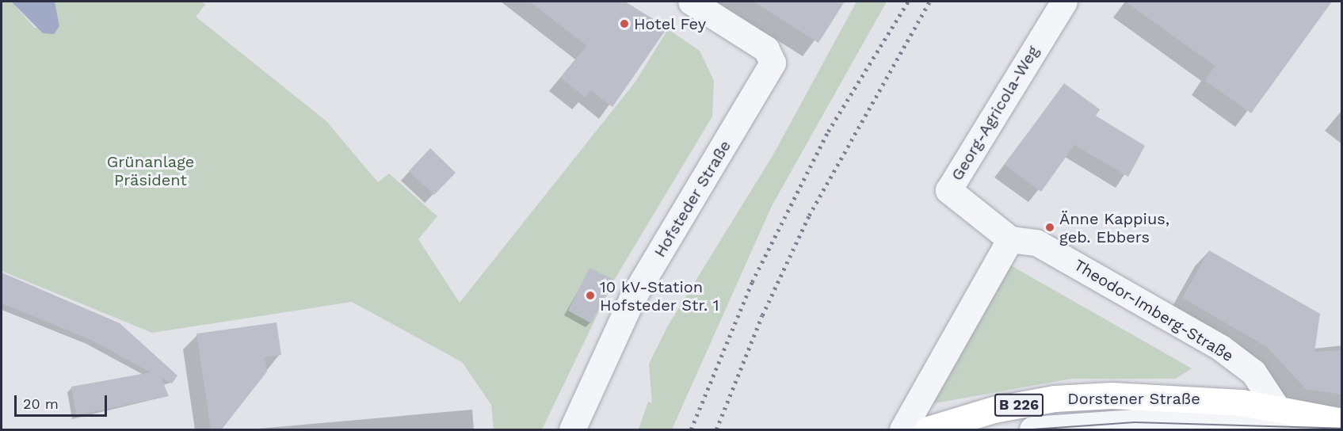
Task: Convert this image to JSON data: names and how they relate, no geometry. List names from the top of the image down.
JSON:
{
  "streets": {
    "main road": ["Dorstener Straße", "B 226"],
    "street": ["Georg-Agricola-Weg", "Hofsteder Straße", "Theodor-Imberg-Straße"]
  },
  "crossings": [
    ["Georg-Agricola-Weg", "Theodor-Imberg-Straße"],
    ["Theodor-Imberg-Straße", "Dorstener Straße"]
  ],
  "parks": ["Grünanlage Präsident"],
  "places": ["Hotel Fey", "Änne Kappius, geb. Ebbers", "10 kV-Station Hofsteder Str. 1"],
  "scale_bar": "20 m"
}
